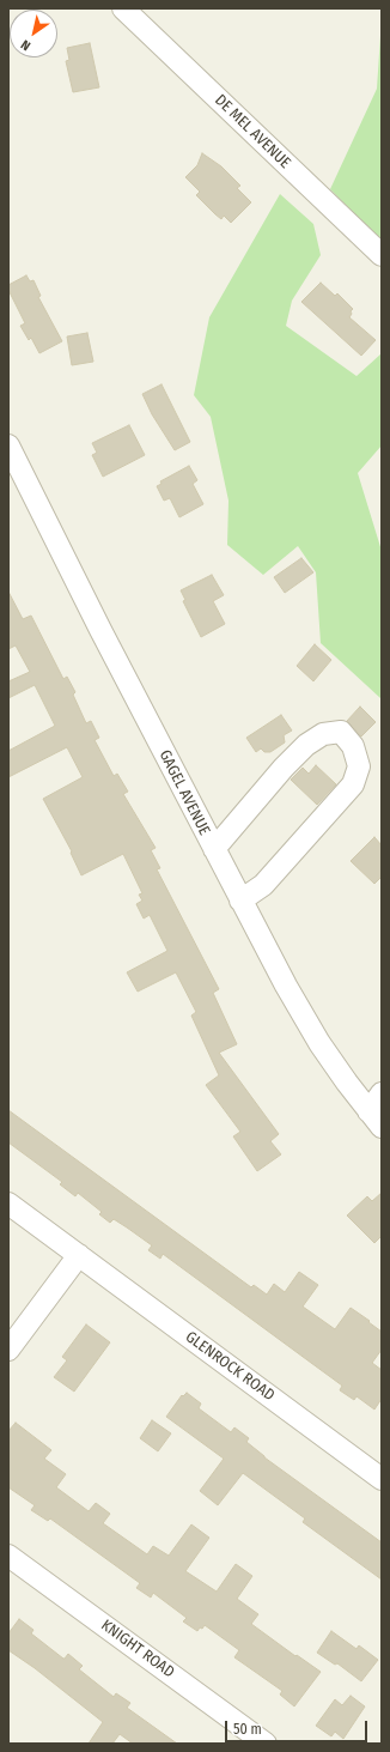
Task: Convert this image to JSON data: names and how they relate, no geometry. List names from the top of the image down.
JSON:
{
  "streets": {
    "street": [
      "DE MEL AVENUE",
      "GAGEL AVENUE",
      "GLENROCK ROAD",
      "KNIGHT ROAD"
    ]
  },
  "scale_bar": "50 m",
  "north": "bottom left"
}
